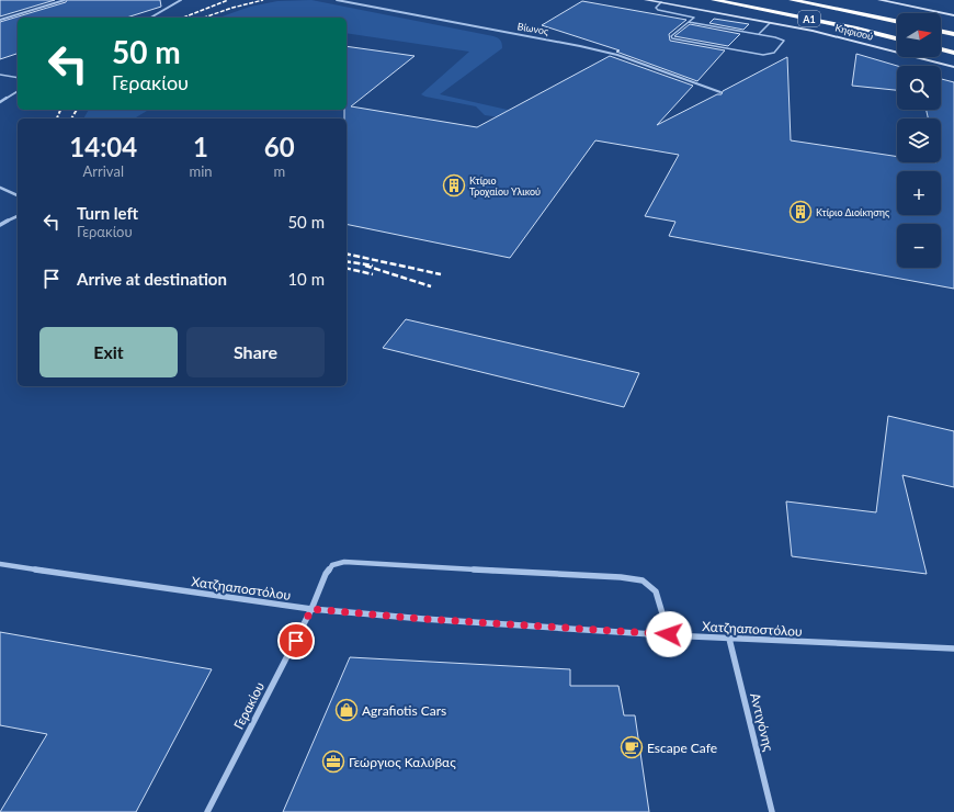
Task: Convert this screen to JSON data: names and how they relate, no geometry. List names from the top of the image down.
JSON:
{
  "streets": {
    "highway": ["Α1"],
    "main road": ["Κηφισού"],
    "street": [
      "Βίωνος",
      "Χατζηαποστόλου",
      "Γερακίου",
      "Αντιγόνης"
    ]
  },
  "crossings": [
    ["Χατζηαποστόλου", "Γερακίου"],
    ["Χατζηαποστόλου", "Αντιγόνης"]
  ],
  "places": {
    "building": ["Κτίριο Τροχαίου Υλικού", "Κτίριο Διοίκησης"],
    "shop": ["Agrafiotis Cars"],
    "cafe": ["Escape Cafe"],
    "office": ["Γεώργιος Καλύβας"]
  },
  "north": "right",
  "page": {
    "map_buttons": ["+", "−"],
    "turn": ["50 m", "Γερακίου"],
    "eta": [
      "14:04",
      "Arrival",
      "1",
      "min",
      "60",
      "m"
    ],
    "list": [
      {
        "name": "Turn left",
        "note": "Γερακίου",
        "value": "50 m"
      },
      {
        "name": "Arrive at destination",
        "value": "10 m"
      }
    ],
    "buttons": ["Exit", "Share"]
  }
}
